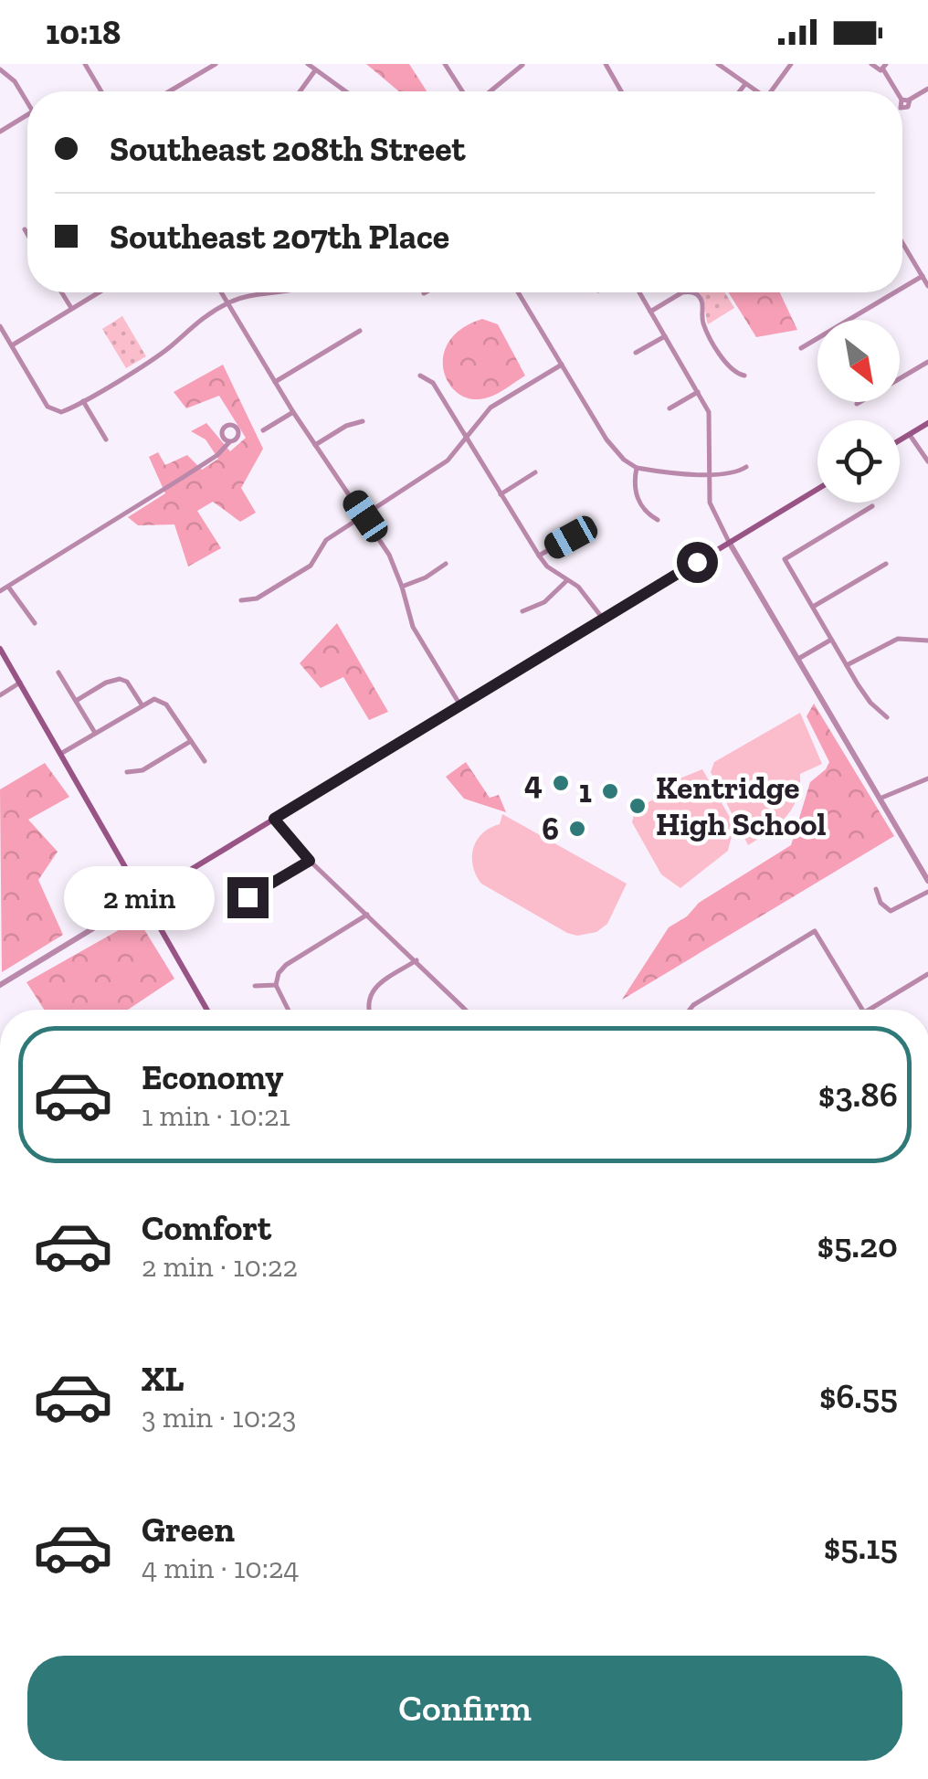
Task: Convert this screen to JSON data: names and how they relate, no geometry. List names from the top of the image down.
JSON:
{
  "places": [
    "4",
    "1",
    "Kentridge High School",
    "6"
  ],
  "north": "bottom right",
  "page": {
    "status": "10:18",
    "banner": ["Southeast 208th Street", "Southeast 207th Place"],
    "bubble": "2 min",
    "list": [
      {
        "name": "Economy",
        "note": "1 min · 10:21",
        "value": "$3.86"
      },
      {
        "name": "Comfort",
        "note": "2 min · 10:22",
        "value": "$5.20"
      },
      {
        "name": "XL",
        "note": "3 min · 10:23",
        "value": "$6.55"
      },
      {
        "name": "Green",
        "note": "4 min · 10:24",
        "value": "$5.15"
      }
    ],
    "buttons": "Confirm"
  }
}
